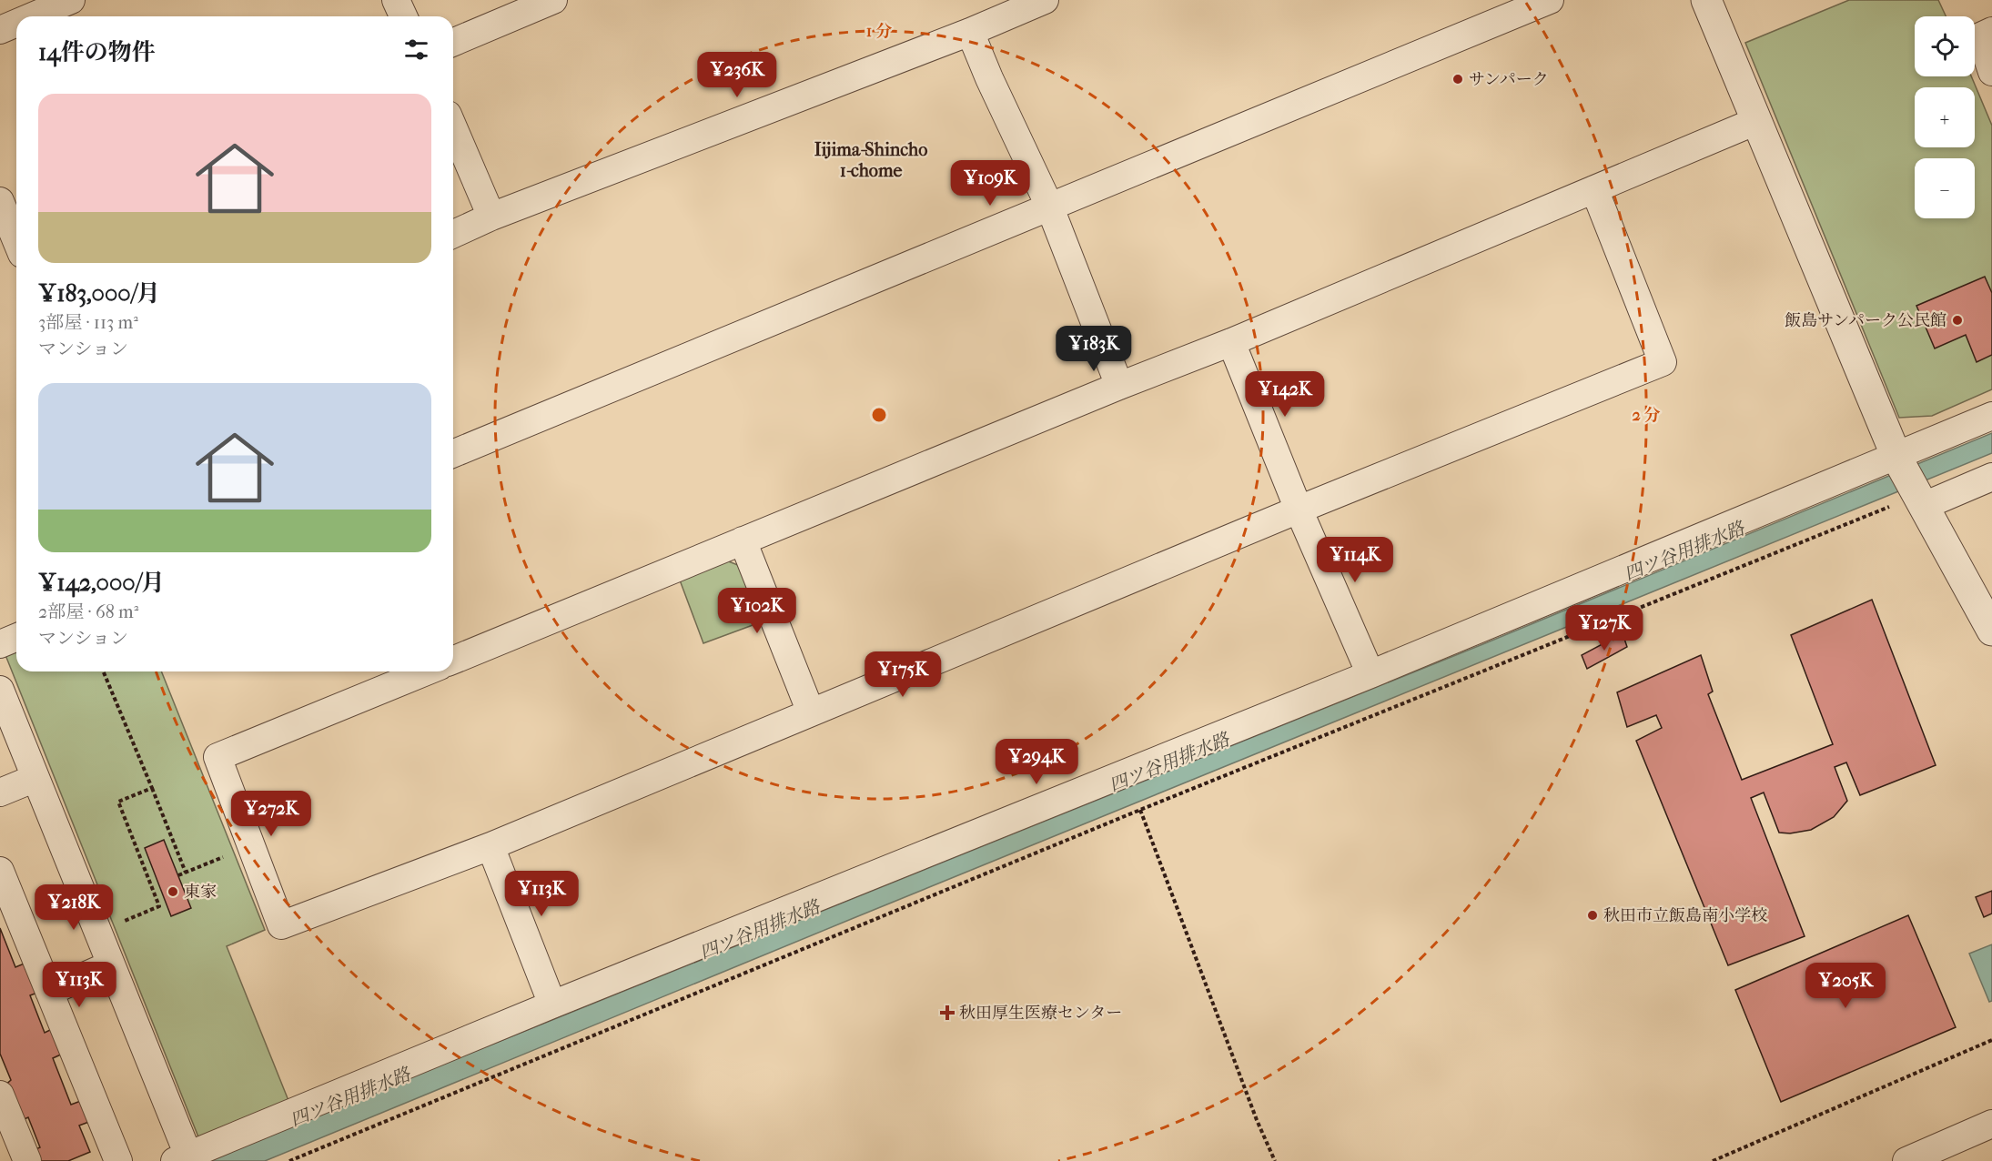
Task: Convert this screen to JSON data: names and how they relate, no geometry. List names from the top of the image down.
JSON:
{
  "districts": ["Iijima-Shincho 1-chome"],
  "water": ["四ツ谷用排水路"],
  "places": {
    "other": [
      "サンパーク",
      "飯島サンパーク公民館",
      "東家",
      "秋田市立飯島南小学校"
    ],
    "health": ["秋田厚生医療センター"]
  },
  "page": {
    "map_buttons": ["+", "−"],
    "heading": "14件の物件",
    "price": [
      "¥236K",
      "¥109K",
      "¥183K",
      "¥142K",
      "¥114K",
      "¥102K",
      "¥127K",
      "¥175K",
      "¥294K",
      "¥272K",
      "¥113K",
      "¥218K",
      "¥113K",
      "¥205K"
    ],
    "list": [
      {
        "name": "¥183,000/月",
        "note": "3部屋 · 113 m² · マンション"
      },
      {
        "name": "¥142,000/月",
        "note": "2部屋 · 68 m² · マンション"
      }
    ]
  },
  "rings": ["1 分", "2 分"]
}
